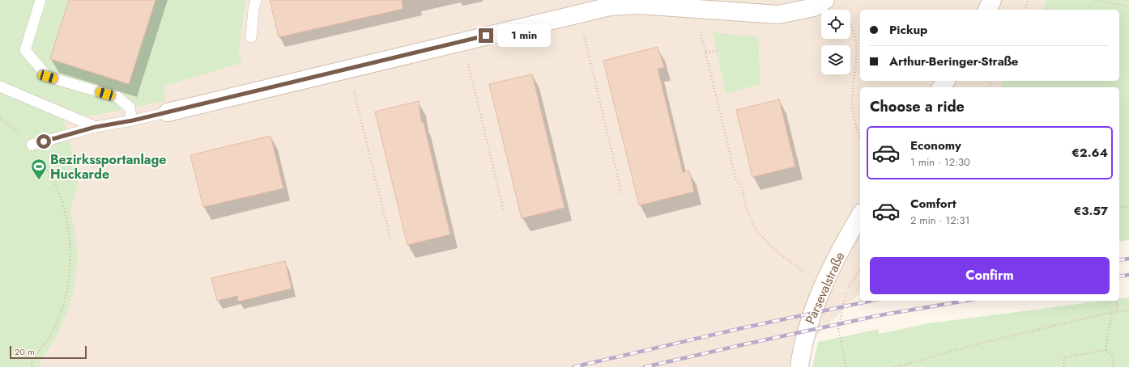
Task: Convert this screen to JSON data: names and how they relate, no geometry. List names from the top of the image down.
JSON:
{
  "streets": {
    "street": ["Parsevalstraße"]
  },
  "places": {
    "sports": ["Bezirkssportanlage Huckarde"]
  },
  "scale_bar": "20 m",
  "page": {
    "banner": ["Pickup", "Arthur-Beringer-Straße"],
    "bubble": "1 min",
    "heading": "Choose a ride",
    "list": [
      {
        "name": "Economy",
        "note": "1 min · 12:30",
        "value": "€2.64"
      },
      {
        "name": "Comfort",
        "note": "2 min · 12:31",
        "value": "€3.57"
      }
    ],
    "buttons": "Confirm",
    "scale": "20 m"
  }
}
